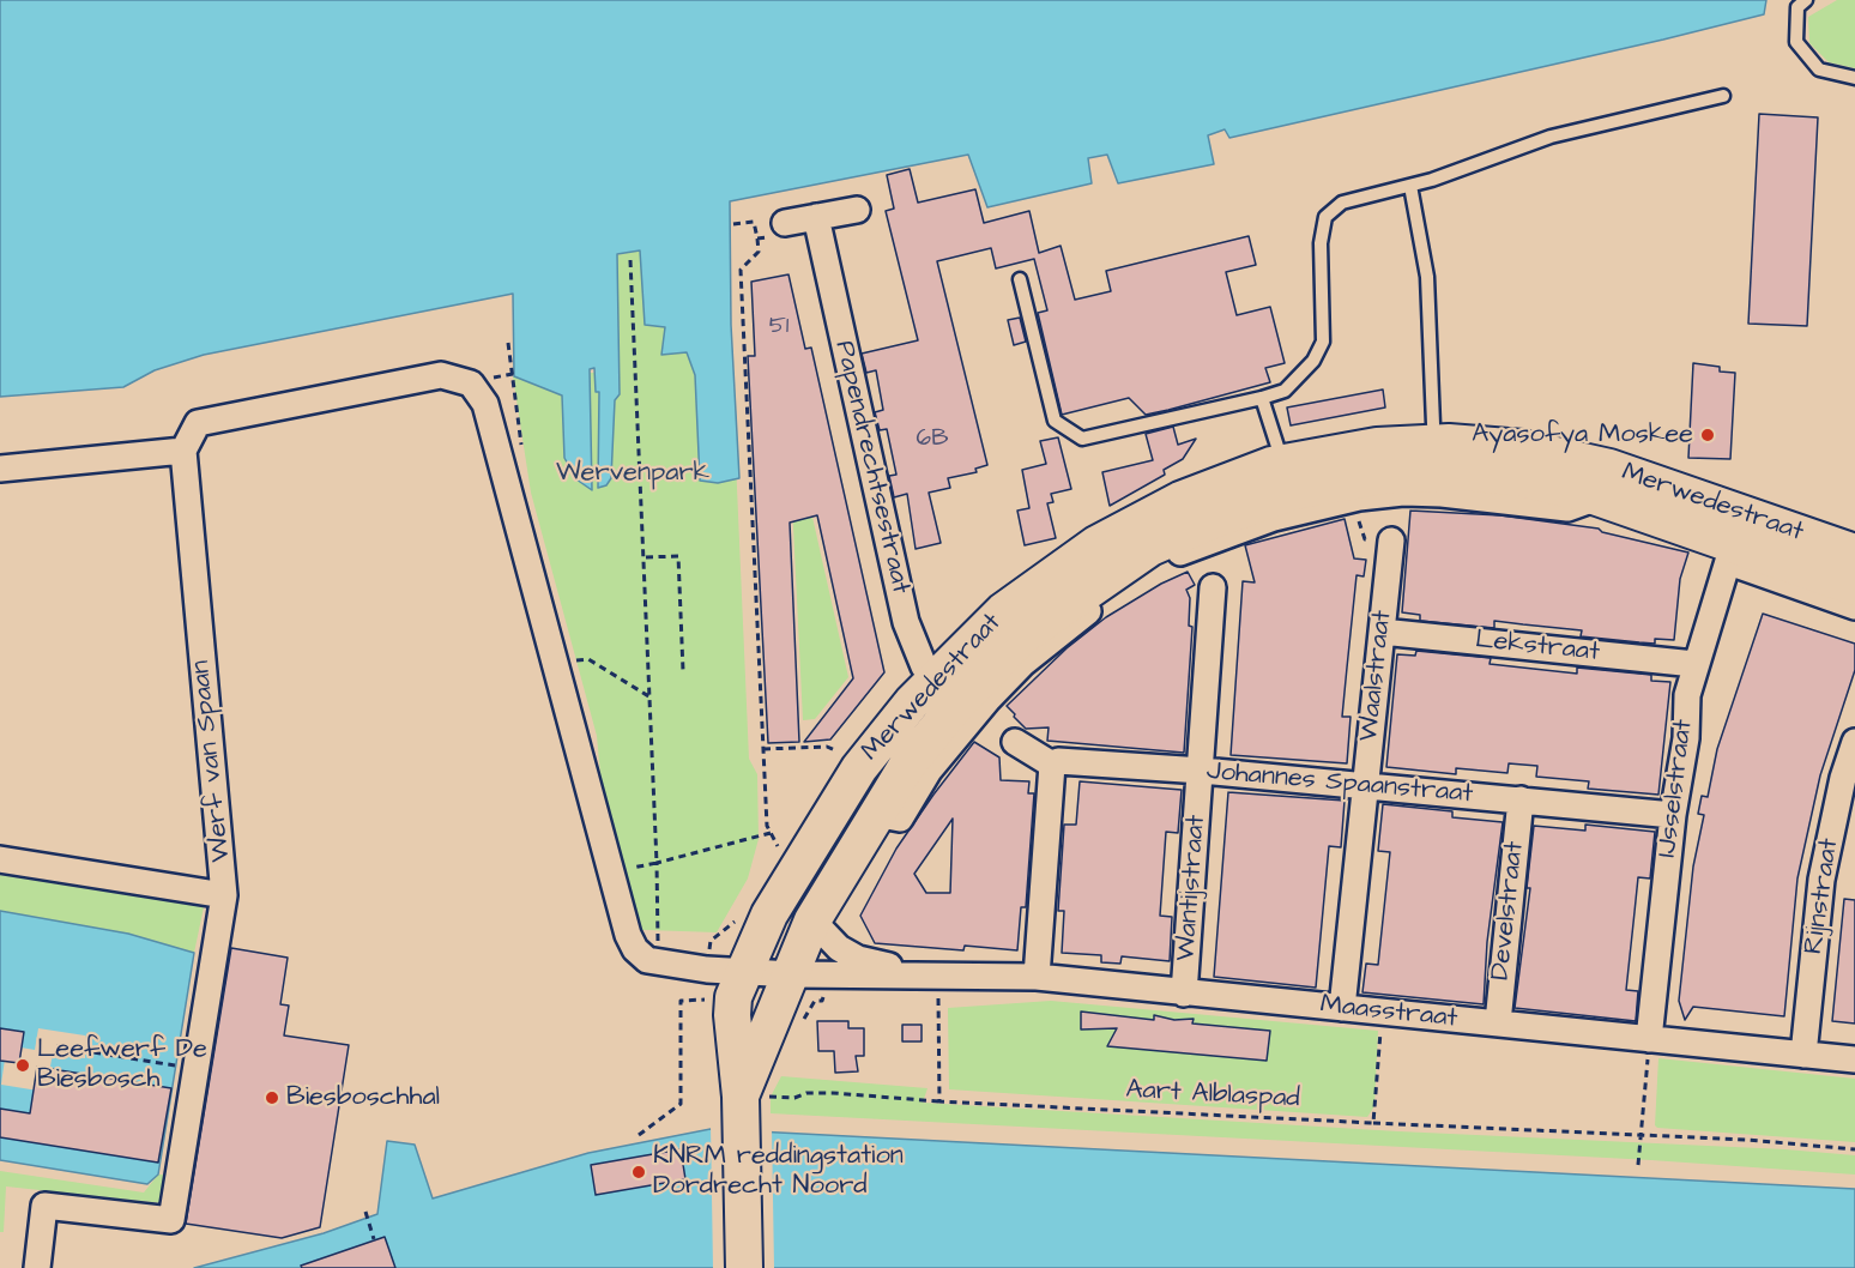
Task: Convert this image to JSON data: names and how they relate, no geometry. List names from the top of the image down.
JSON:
{
  "streets": {
    "main road": ["Merwedestraat"],
    "street": [
      "Papendrechtsestraat",
      "Lekstraat",
      "Waalstraat",
      "Werf van Spaan",
      "Johannes Spaanstraat",
      "IJsselstraat",
      "Wantijstraat",
      "Rijnstraat",
      "Develstraat",
      "Maasstraat"
    ],
    "path": ["Aart Alblaspad"]
  },
  "crossings": [
    ["Papendrechtsestraat", "Merwedestraat"],
    ["Merwedestraat", "IJsselstraat"],
    ["Merwedestraat", "Maasstraat"],
    ["Merwedestraat", "Aart Alblaspad"],
    ["Lekstraat", "Waalstraat"],
    ["Lekstraat", "IJsselstraat"],
    ["Waalstraat", "Johannes Spaanstraat"],
    ["Waalstraat", "Maasstraat"],
    ["Johannes Spaanstraat", "IJsselstraat"],
    ["Johannes Spaanstraat", "Wantijstraat"],
    ["Johannes Spaanstraat", "Develstraat"],
    ["IJsselstraat", "Maasstraat"],
    ["Wantijstraat", "Maasstraat"],
    ["Rijnstraat", "Maasstraat"],
    ["Develstraat", "Maasstraat"]
  ],
  "parks": ["Wervenpark"],
  "places": [
    "Ayasofya Moskee",
    "Leefwerf De Biesbosch",
    "Biesboschhal",
    "KNRM reddingstation Dordrecht Noord"
  ],
  "house_numbers": ["51", "6B"]
}
